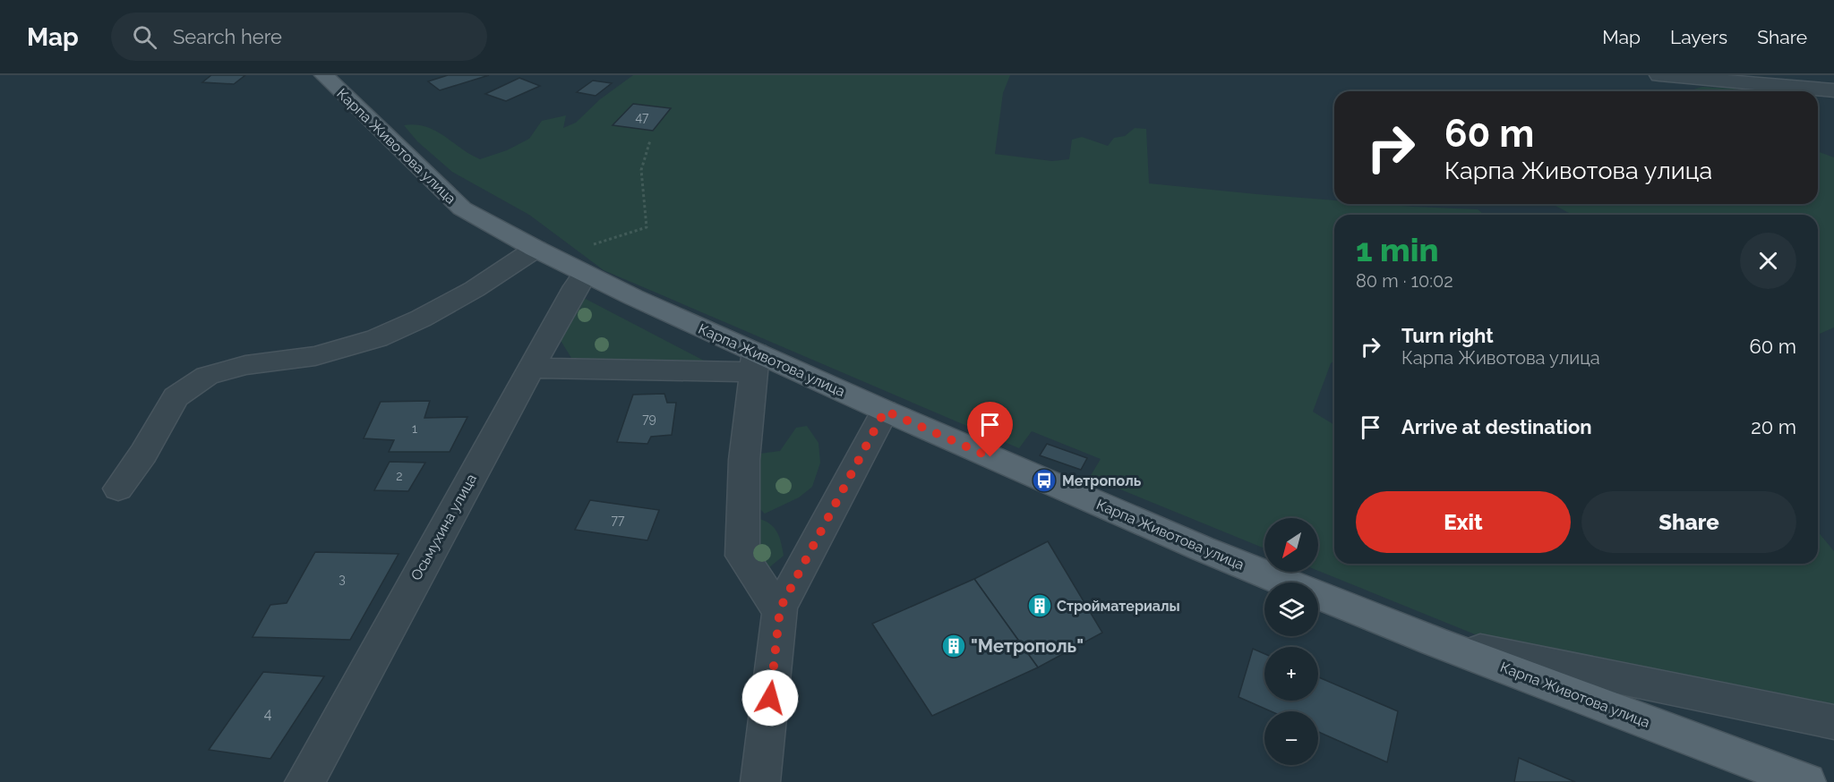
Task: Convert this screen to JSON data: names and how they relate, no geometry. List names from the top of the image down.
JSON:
{
  "streets": {
    "main road": ["Карпа Животова улица"],
    "street": ["Осьмухина улица"]
  },
  "crossings": [
    ["Карпа Животова улица", "Осьмухина улица"]
  ],
  "places": {
    "bus stop": ["Метрополь"],
    "building": ["Стройматериалы", "\"Метрополь\""]
  },
  "house_numbers": [
    "47",
    "79",
    "1",
    "2",
    "77",
    "3",
    "4"
  ],
  "north": "bottom left",
  "page": {
    "header": "Map",
    "search": "Search here",
    "nav": ["Map", "Layers", "Share"],
    "turn": ["60 m", "Карпа Животова улица"],
    "heading": ["1 min", "80 m · 10:02"],
    "list": [
      {
        "name": "Turn right",
        "note": "Карпа Животова улица",
        "value": "60 m"
      },
      {
        "name": "Arrive at destination",
        "value": "20 m"
      }
    ],
    "buttons": ["Exit", "Share"],
    "map_buttons": ["+", "−"]
  }
}
